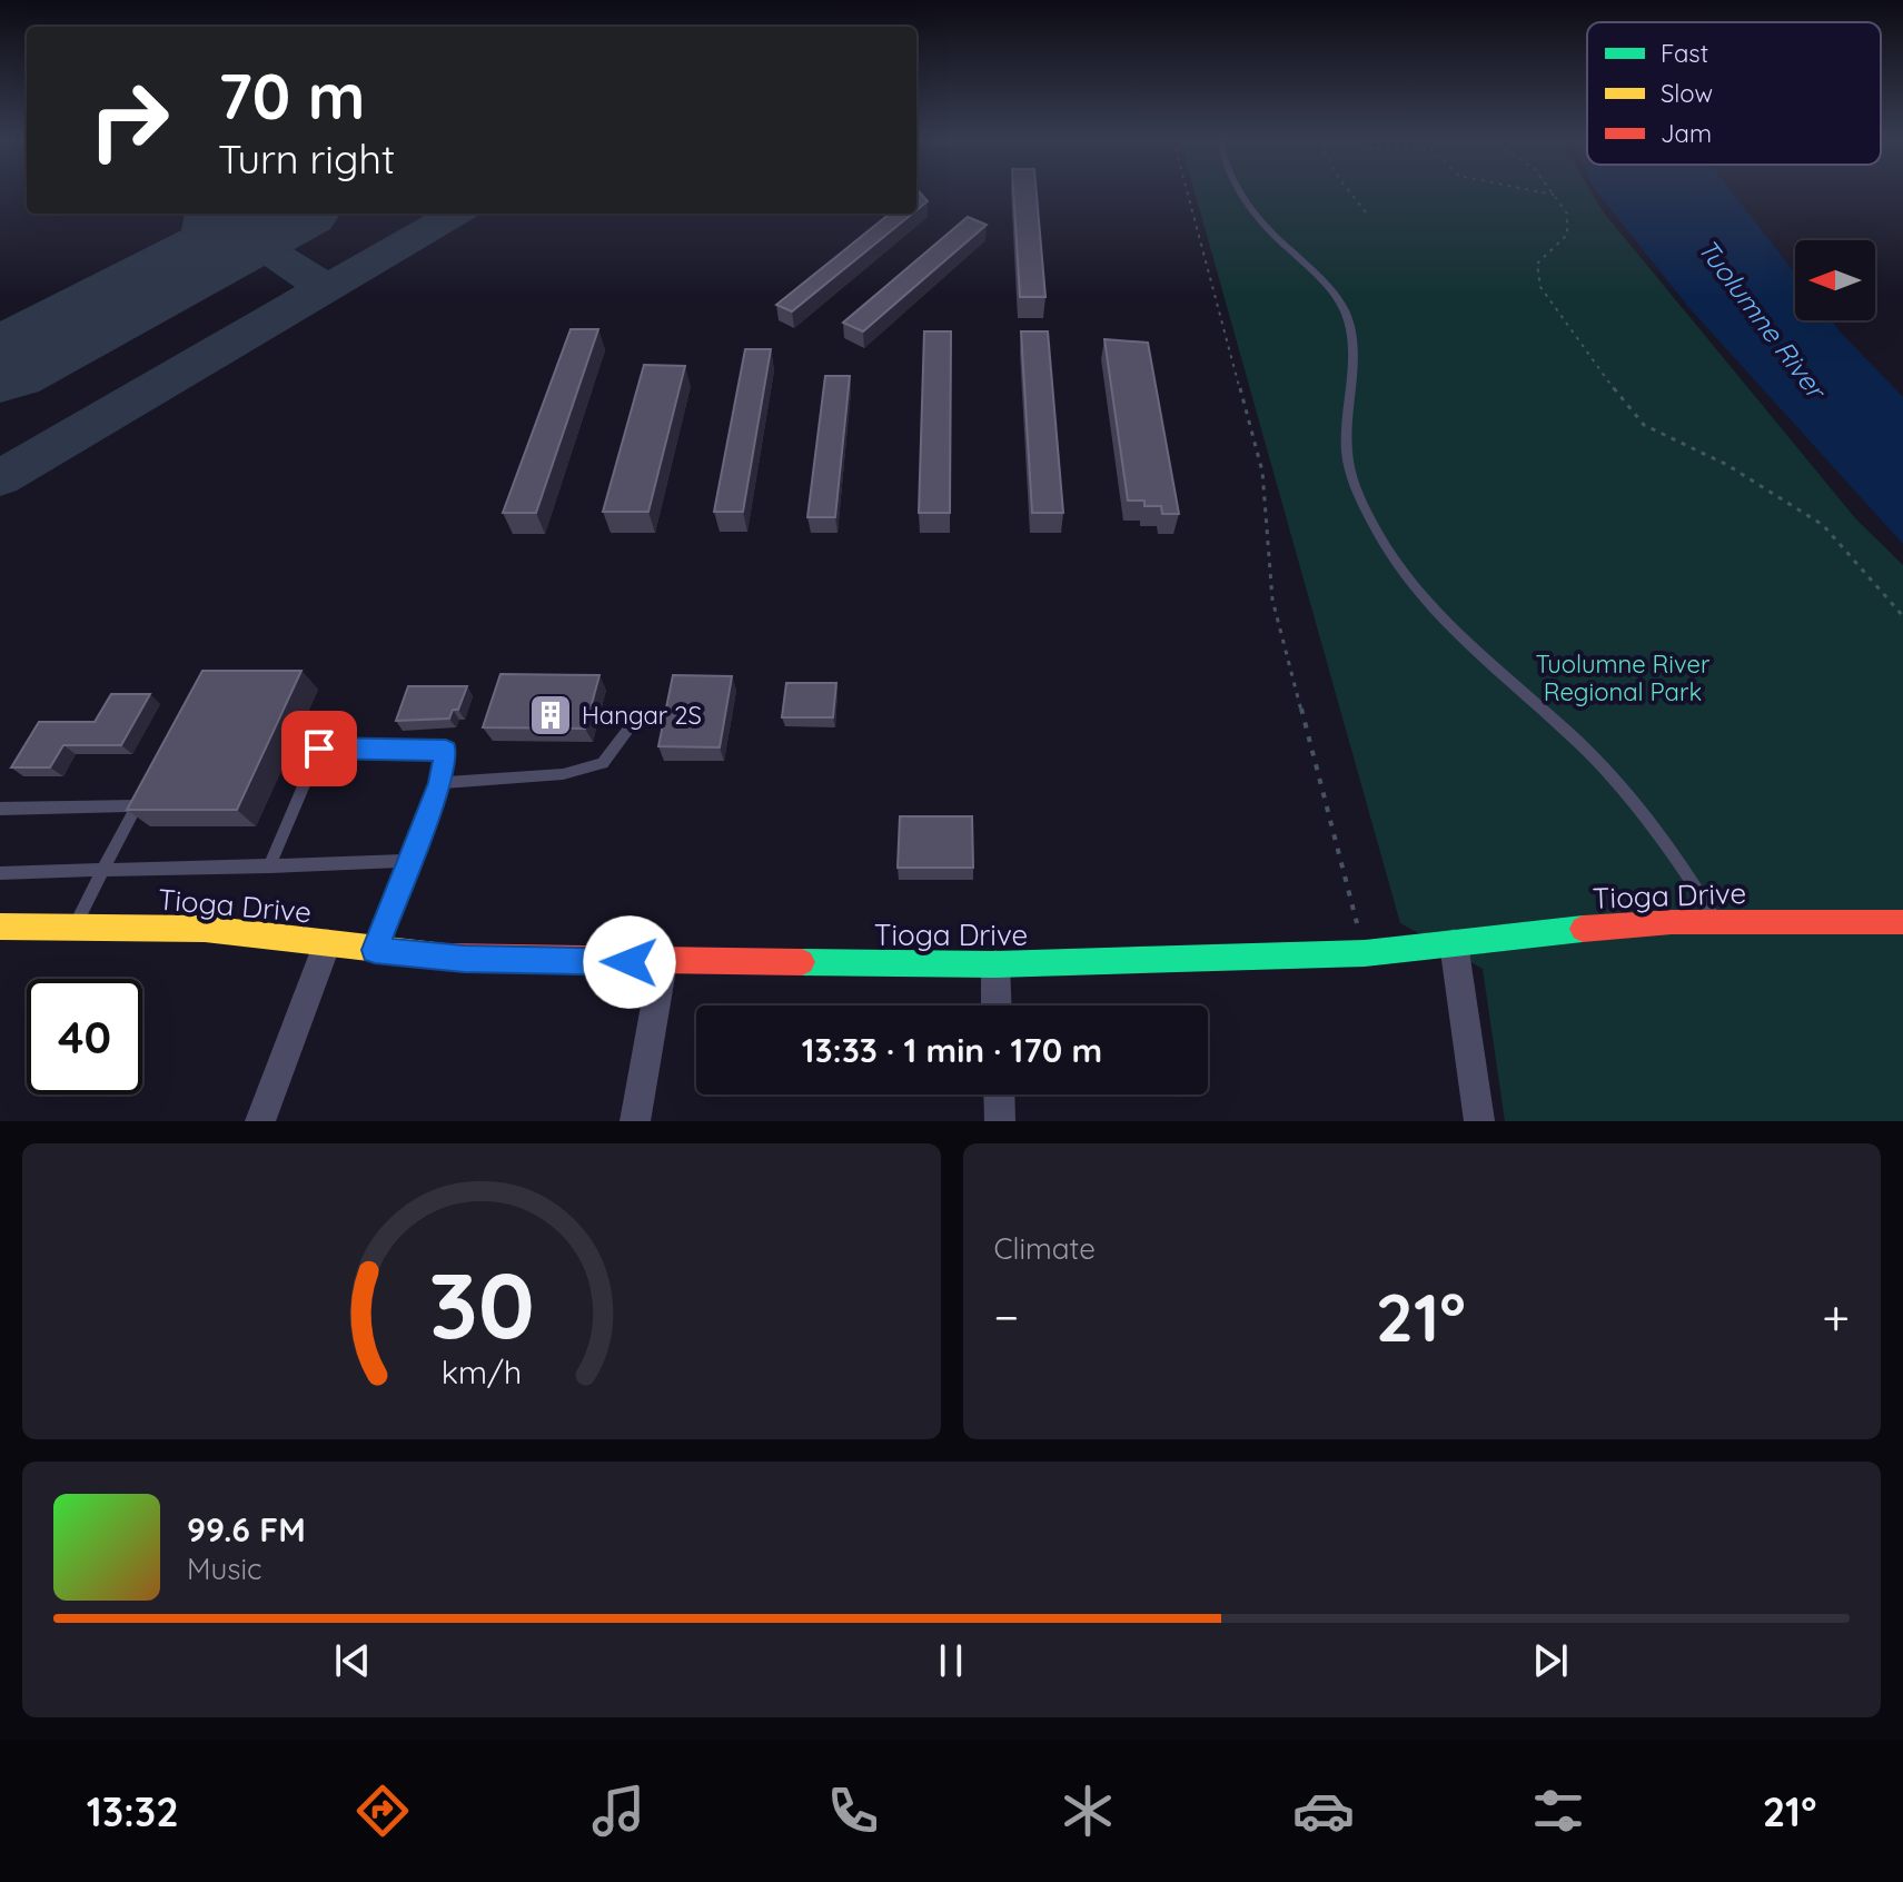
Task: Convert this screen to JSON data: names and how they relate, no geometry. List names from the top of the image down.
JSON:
{
  "streets": {
    "street": ["Tioga Drive"]
  },
  "water": ["Tuolumne River"],
  "parks": ["Tuolumne River Regional Park"],
  "places": {
    "building": ["Hangar 2S"]
  },
  "legend": ["Fast", "Slow", "Jam"],
  "north": "left",
  "page": {
    "turn": ["70 m", "Turn right"],
    "limit": "40",
    "trip": "13:33 · 1 min · 170 m",
    "tile": "Climate",
    "heat": ["−", "21°", "+"],
    "song": ["99.6 FM", "Music"],
    "tabs": ["13:32", "21°"],
    "gauge": ["30", "km/h"]
  }
}
